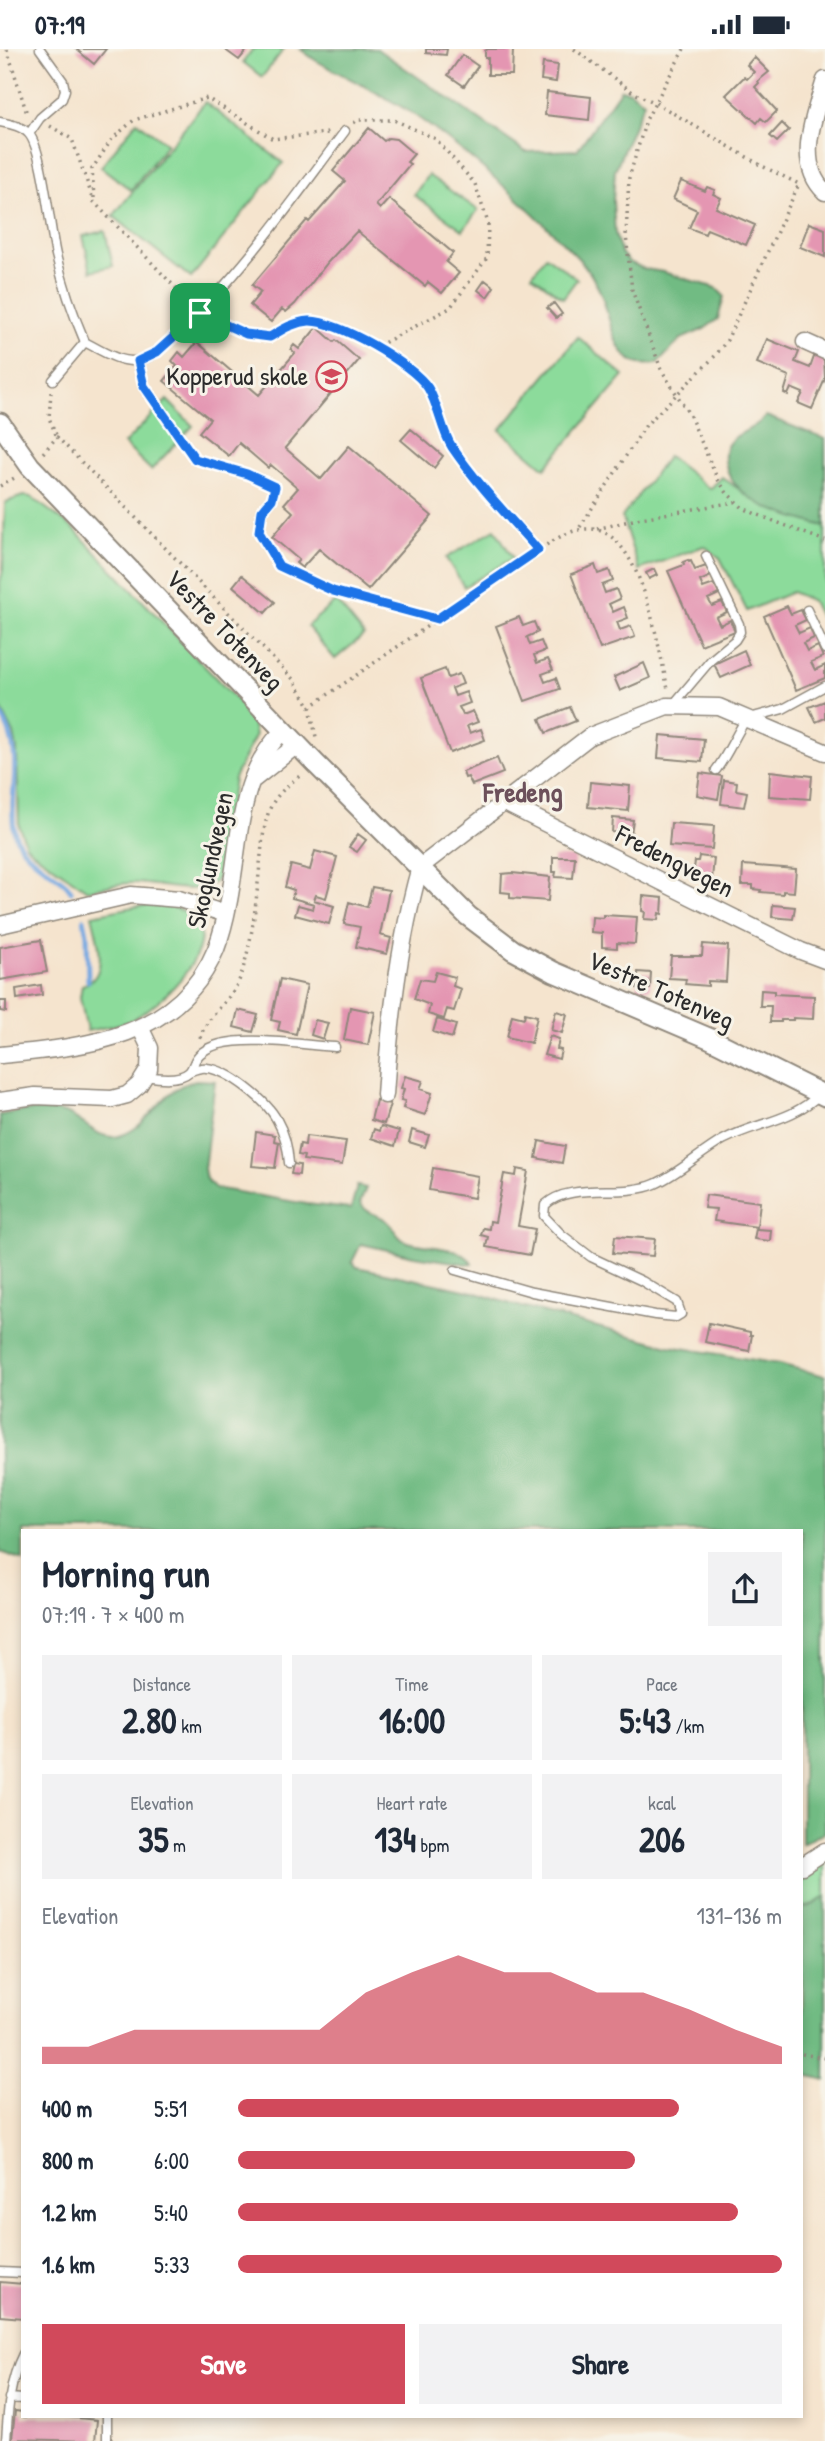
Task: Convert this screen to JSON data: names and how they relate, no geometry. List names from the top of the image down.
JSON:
{
  "streets": {
    "street": ["Vestre Totenveg", "Skoglundvegen", "Fredengvegen"]
  },
  "crossings": [
    ["Vestre Totenveg", "Skoglundvegen"]
  ],
  "districts": ["Fredeng"],
  "places": {
    "school or university": ["Kopperud skole"]
  },
  "page": {
    "status": "07:19",
    "heading": ["Morning run", "07:19 · 7 × 400 m"],
    "stats": [
      ["Distance", "2.80 km"],
      ["Time", "16:00"],
      ["Pace", "5:43 /km"],
      ["Elevation", "35 m"],
      ["Heart rate", "134 bpm"],
      ["kcal", "206"]
    ],
    "chart": ["Elevation", "131–136 m"],
    "list": [
      {
        "name": "400 m",
        "note": "5:51"
      },
      {
        "name": "800 m",
        "note": "6:00"
      },
      {
        "name": "1.2 km",
        "note": "5:40"
      },
      {
        "name": "1.6 km",
        "note": "5:33"
      }
    ],
    "buttons": ["Save", "Share"]
  }
}
